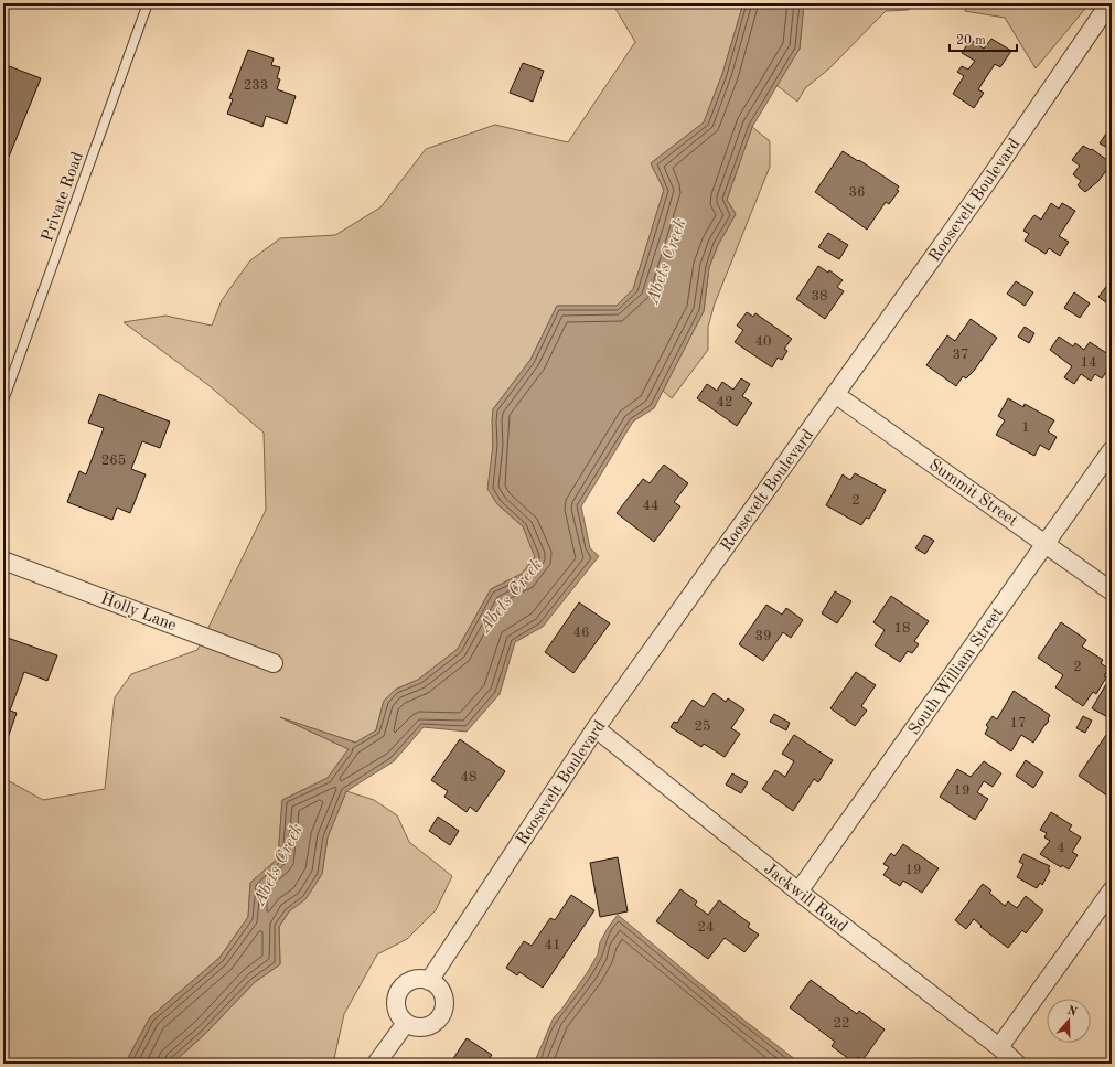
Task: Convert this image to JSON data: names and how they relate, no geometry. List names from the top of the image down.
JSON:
{
  "streets": {
    "street": [
      "Roosevelt Boulevard",
      "Summit Street",
      "Holly Lane",
      "South William Street",
      "Jackwill Road"
    ],
    "lane": ["Private Road"]
  },
  "crossings": [
    ["Roosevelt Boulevard", "Summit Street"],
    ["Roosevelt Boulevard", "Jackwill Road"],
    ["Summit Street", "South William Street"],
    ["South William Street", "Jackwill Road"]
  ],
  "water": ["Abets Creek"],
  "house_numbers": [
    "233",
    "36",
    "38",
    "40",
    "37",
    "14",
    "42",
    "1",
    "265",
    "2",
    "44",
    "18",
    "46",
    "39",
    "2",
    "17",
    "25",
    "48",
    "19",
    "4",
    "19",
    "24",
    "41",
    "22"
  ],
  "scale_bar": "20 m",
  "north": "top"
}
